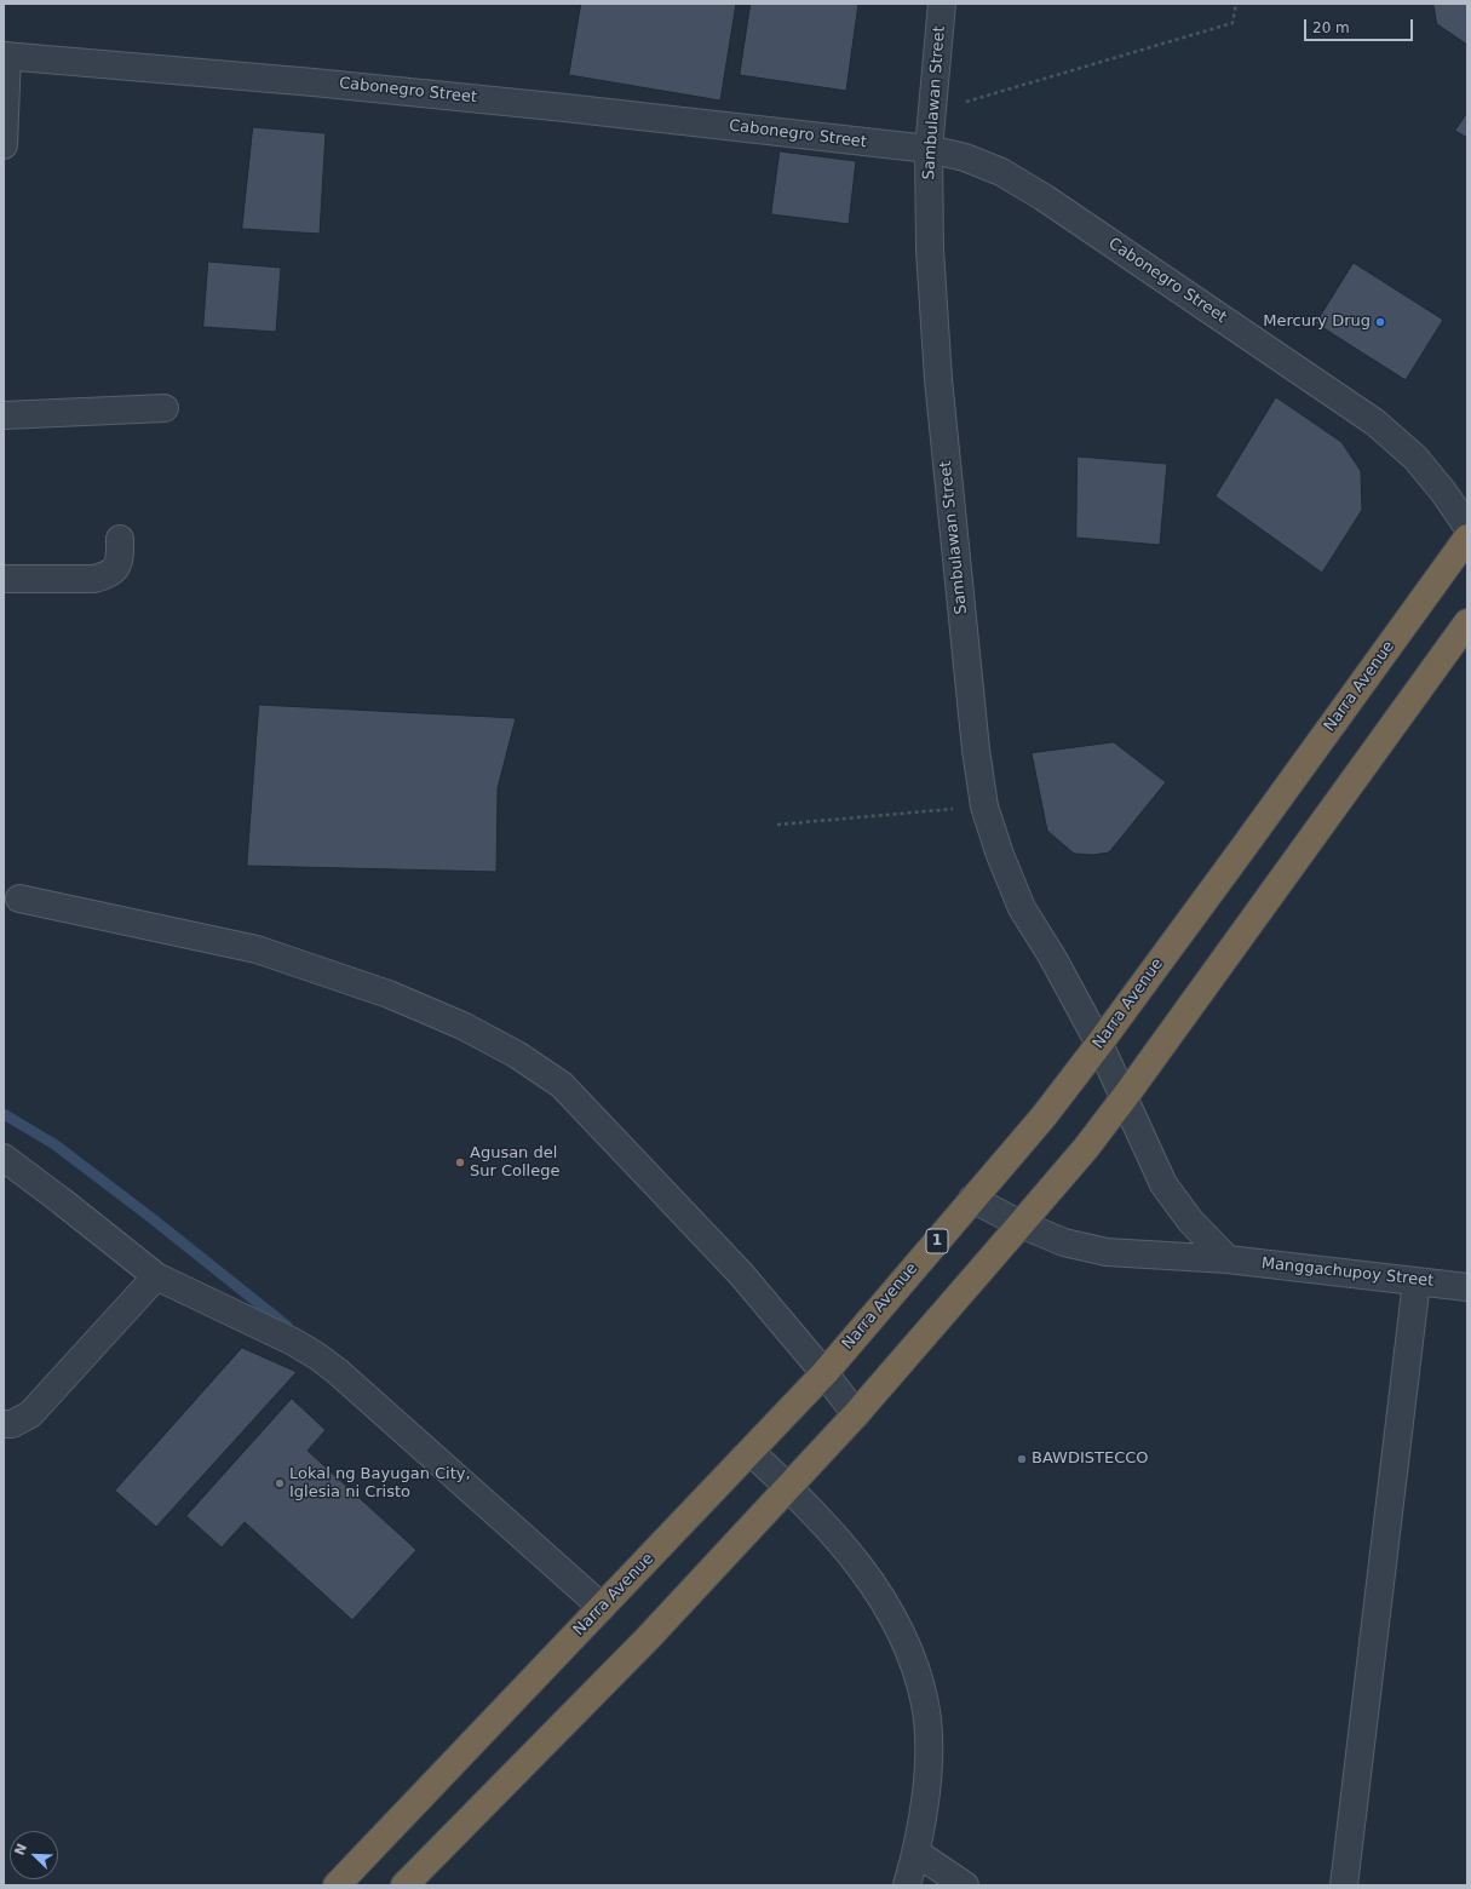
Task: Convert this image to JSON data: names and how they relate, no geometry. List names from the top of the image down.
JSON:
{
  "streets": {
    "highway": ["Narra Avenue", "1"],
    "street": ["Cabonegro Street", "Sambulawan Street", "Manggachupoy Street"]
  },
  "crossings": [
    ["Cabonegro Street", "Sambulawan Street"],
    ["Sambulawan Street", "Narra Avenue"],
    ["Narra Avenue", "Manggachupoy Street"]
  ],
  "places": [
    "Mercury Drug",
    "Agusan del Sur College",
    "BAWDISTECCO",
    "Lokal ng Bayugan City, Iglesia ni Cristo"
  ],
  "scale_bar": "20 m",
  "north": "top left"
}
